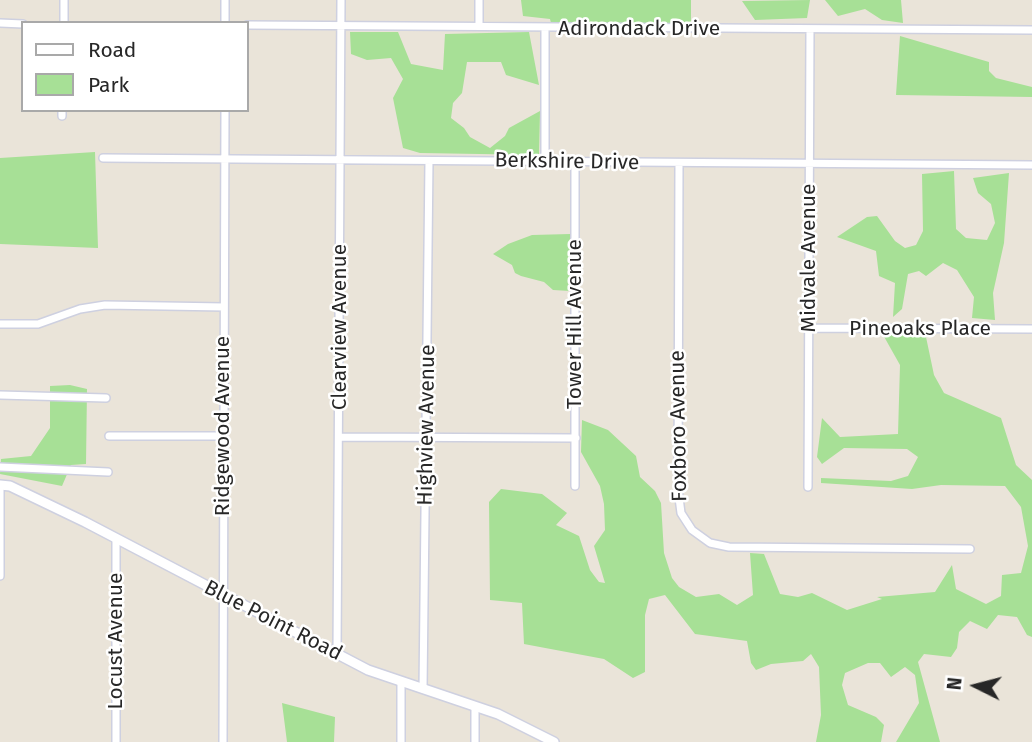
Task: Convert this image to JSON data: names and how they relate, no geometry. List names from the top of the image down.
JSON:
{
  "streets": {
    "street": [
      "Adirondack Drive",
      "Berkshire Drive",
      "Midvale Avenue",
      "Tower Hill Avenue",
      "Clearview Avenue",
      "Pineoaks Place",
      "Highview Avenue",
      "Ridgewood Avenue",
      "Foxboro Avenue",
      "Blue Point Road",
      "Locust Avenue"
    ]
  },
  "crossings": [
    ["Adirondack Drive", "Midvale Avenue"],
    ["Adirondack Drive", "Clearview Avenue"],
    ["Berkshire Drive", "Midvale Avenue"],
    ["Berkshire Drive", "Tower Hill Avenue"],
    ["Berkshire Drive", "Clearview Avenue"],
    ["Berkshire Drive", "Highview Avenue"],
    ["Berkshire Drive", "Ridgewood Avenue"],
    ["Berkshire Drive", "Foxboro Avenue"],
    ["Midvale Avenue", "Pineoaks Place"],
    ["Clearview Avenue", "Blue Point Road"],
    ["Highview Avenue", "Blue Point Road"],
    ["Ridgewood Avenue", "Blue Point Road"],
    ["Blue Point Road", "Locust Avenue"]
  ],
  "legend": ["Road", "Park"],
  "north": "left"
}
